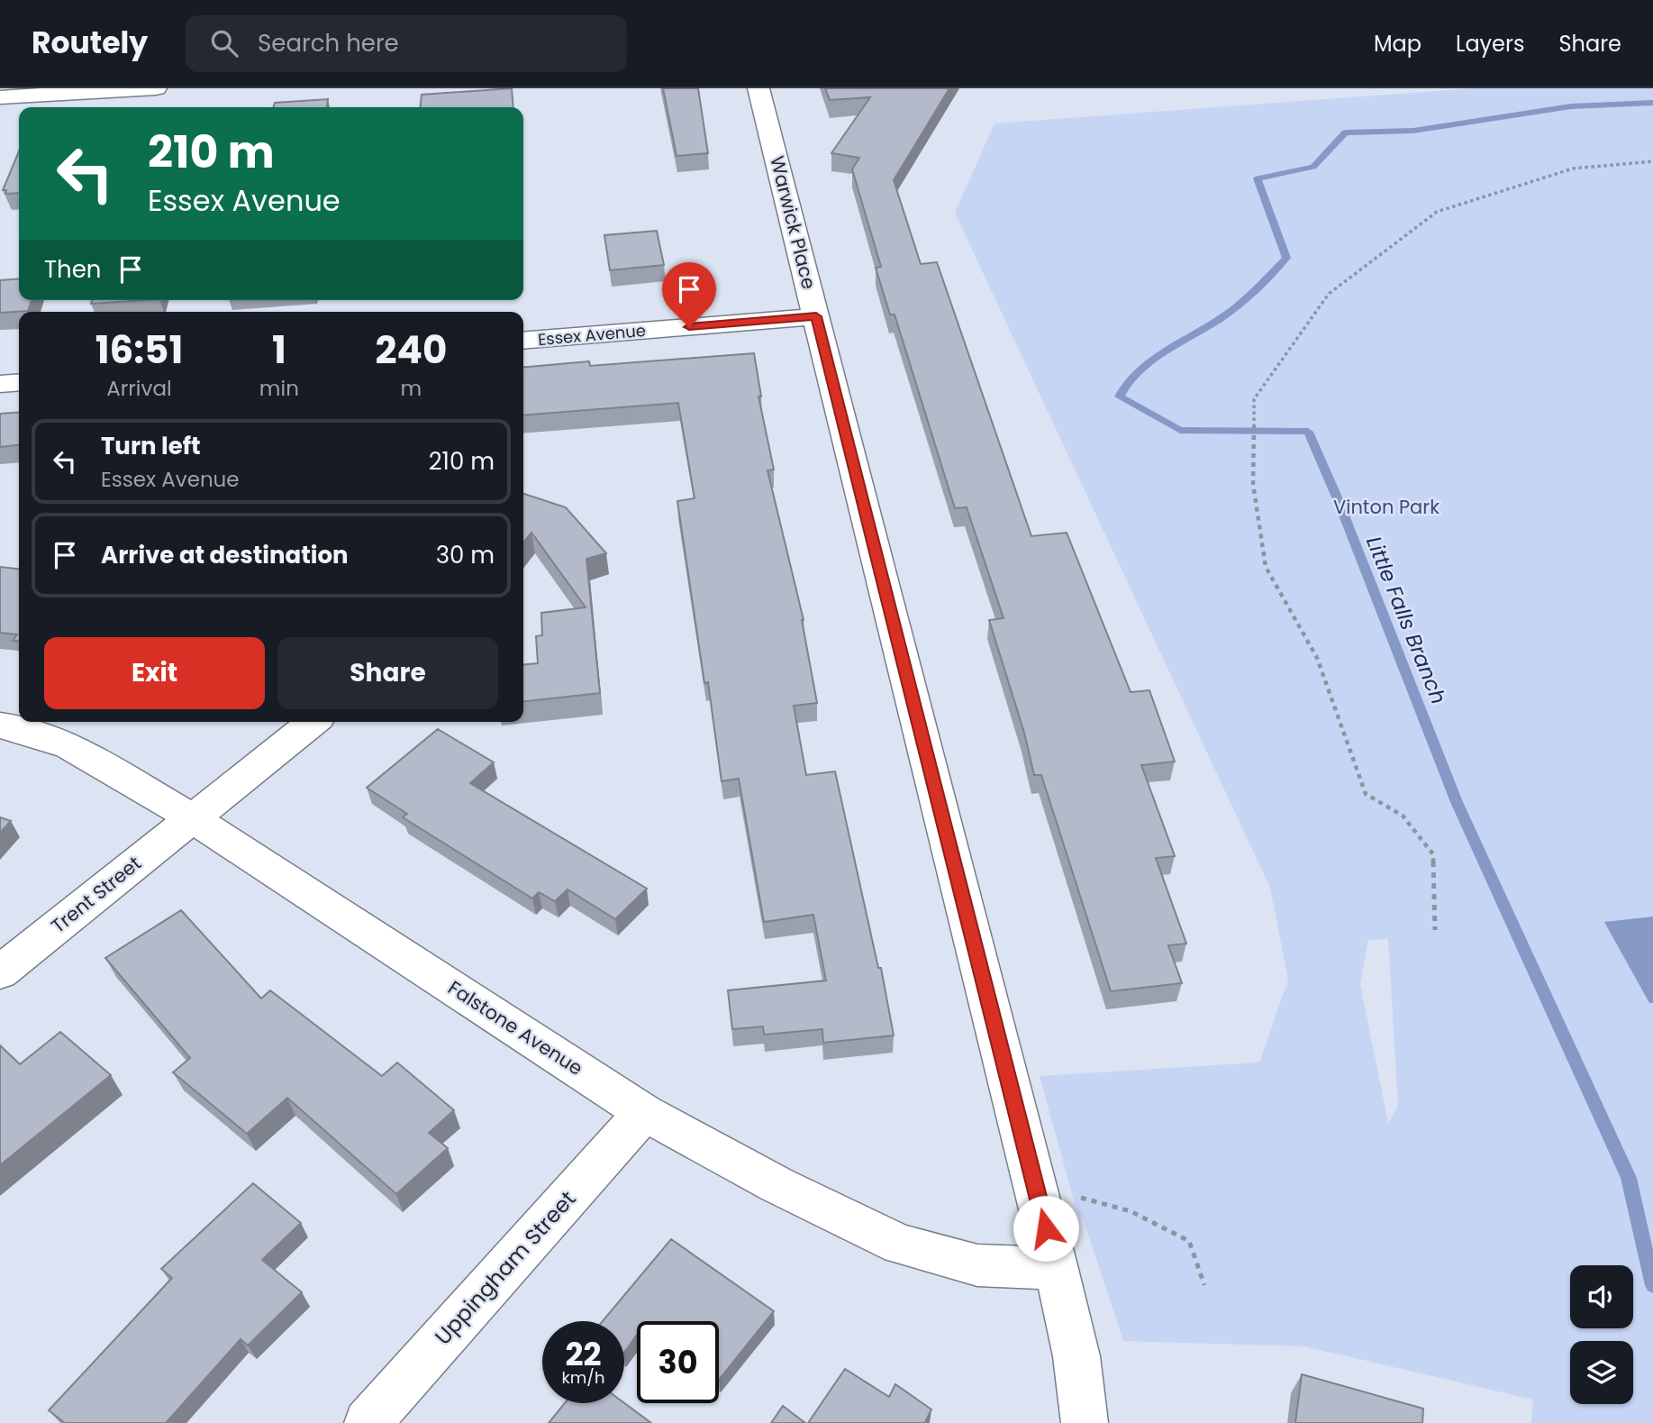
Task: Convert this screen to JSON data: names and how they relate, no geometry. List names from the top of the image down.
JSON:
{
  "streets": {
    "street": [
      "Warwick Place",
      "Essex Avenue",
      "Trent Street",
      "Falstone Avenue",
      "Uppingham Street"
    ]
  },
  "crossings": [
    ["Warwick Place", "Essex Avenue"],
    ["Warwick Place", "Falstone Avenue"],
    ["Trent Street", "Falstone Avenue"],
    ["Falstone Avenue", "Uppingham Street"]
  ],
  "water": ["Little Falls Branch"],
  "parks": ["Vinton Park"],
  "page": {
    "header": "Routely",
    "search": "Search here",
    "nav": ["Map", "Layers", "Share"],
    "turn": ["210 m", "Essex Avenue"],
    "then": "Then",
    "eta": [
      "16:51",
      "Arrival",
      "1",
      "min",
      "240",
      "m"
    ],
    "list": [
      {
        "name": "Turn left",
        "note": "Essex Avenue",
        "value": "210 m"
      },
      {
        "name": "Arrive at destination",
        "value": "30 m"
      }
    ],
    "buttons": ["Exit", "Share"],
    "speed": "22 km/h",
    "limit": "30"
  }
}
